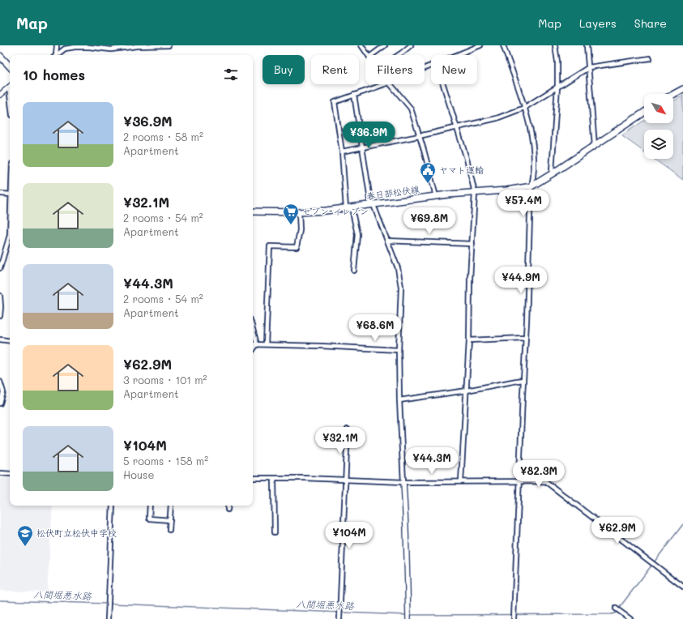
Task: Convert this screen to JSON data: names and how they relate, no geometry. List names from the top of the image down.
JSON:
{
  "streets": {
    "main road": ["春日部松伏線"]
  },
  "water": ["八間堀悪水路"],
  "places": {
    "public building": ["ヤマト運輸"],
    "supermarket": ["セブン-イレブン"],
    "school or university": ["松伏町立松伏中学校"]
  },
  "north": "bottom right",
  "page": {
    "header": "Map",
    "nav": ["Map", "Layers", "Share"],
    "chip": [
      "Buy",
      "Rent",
      "Filters",
      "New"
    ],
    "heading": "10 homes",
    "list": [
      {
        "name": "¥36.9M",
        "note": "2 rooms · 58 m² · Apartment"
      },
      {
        "name": "¥32.1M",
        "note": "2 rooms · 54 m² · Apartment"
      },
      {
        "name": "¥44.3M",
        "note": "2 rooms · 54 m² · Apartment"
      },
      {
        "name": "¥62.9M",
        "note": "3 rooms · 101 m² · Apartment"
      },
      {
        "name": "¥104M",
        "note": "5 rooms · 158 m² · House"
      }
    ],
    "price": [
      "¥36.9M",
      "¥57.4M",
      "¥69.8M",
      "¥44.9M",
      "¥68.6M",
      "¥32.1M",
      "¥44.3M",
      "¥82.3M",
      "¥62.9M",
      "¥104M"
    ]
  }
}
